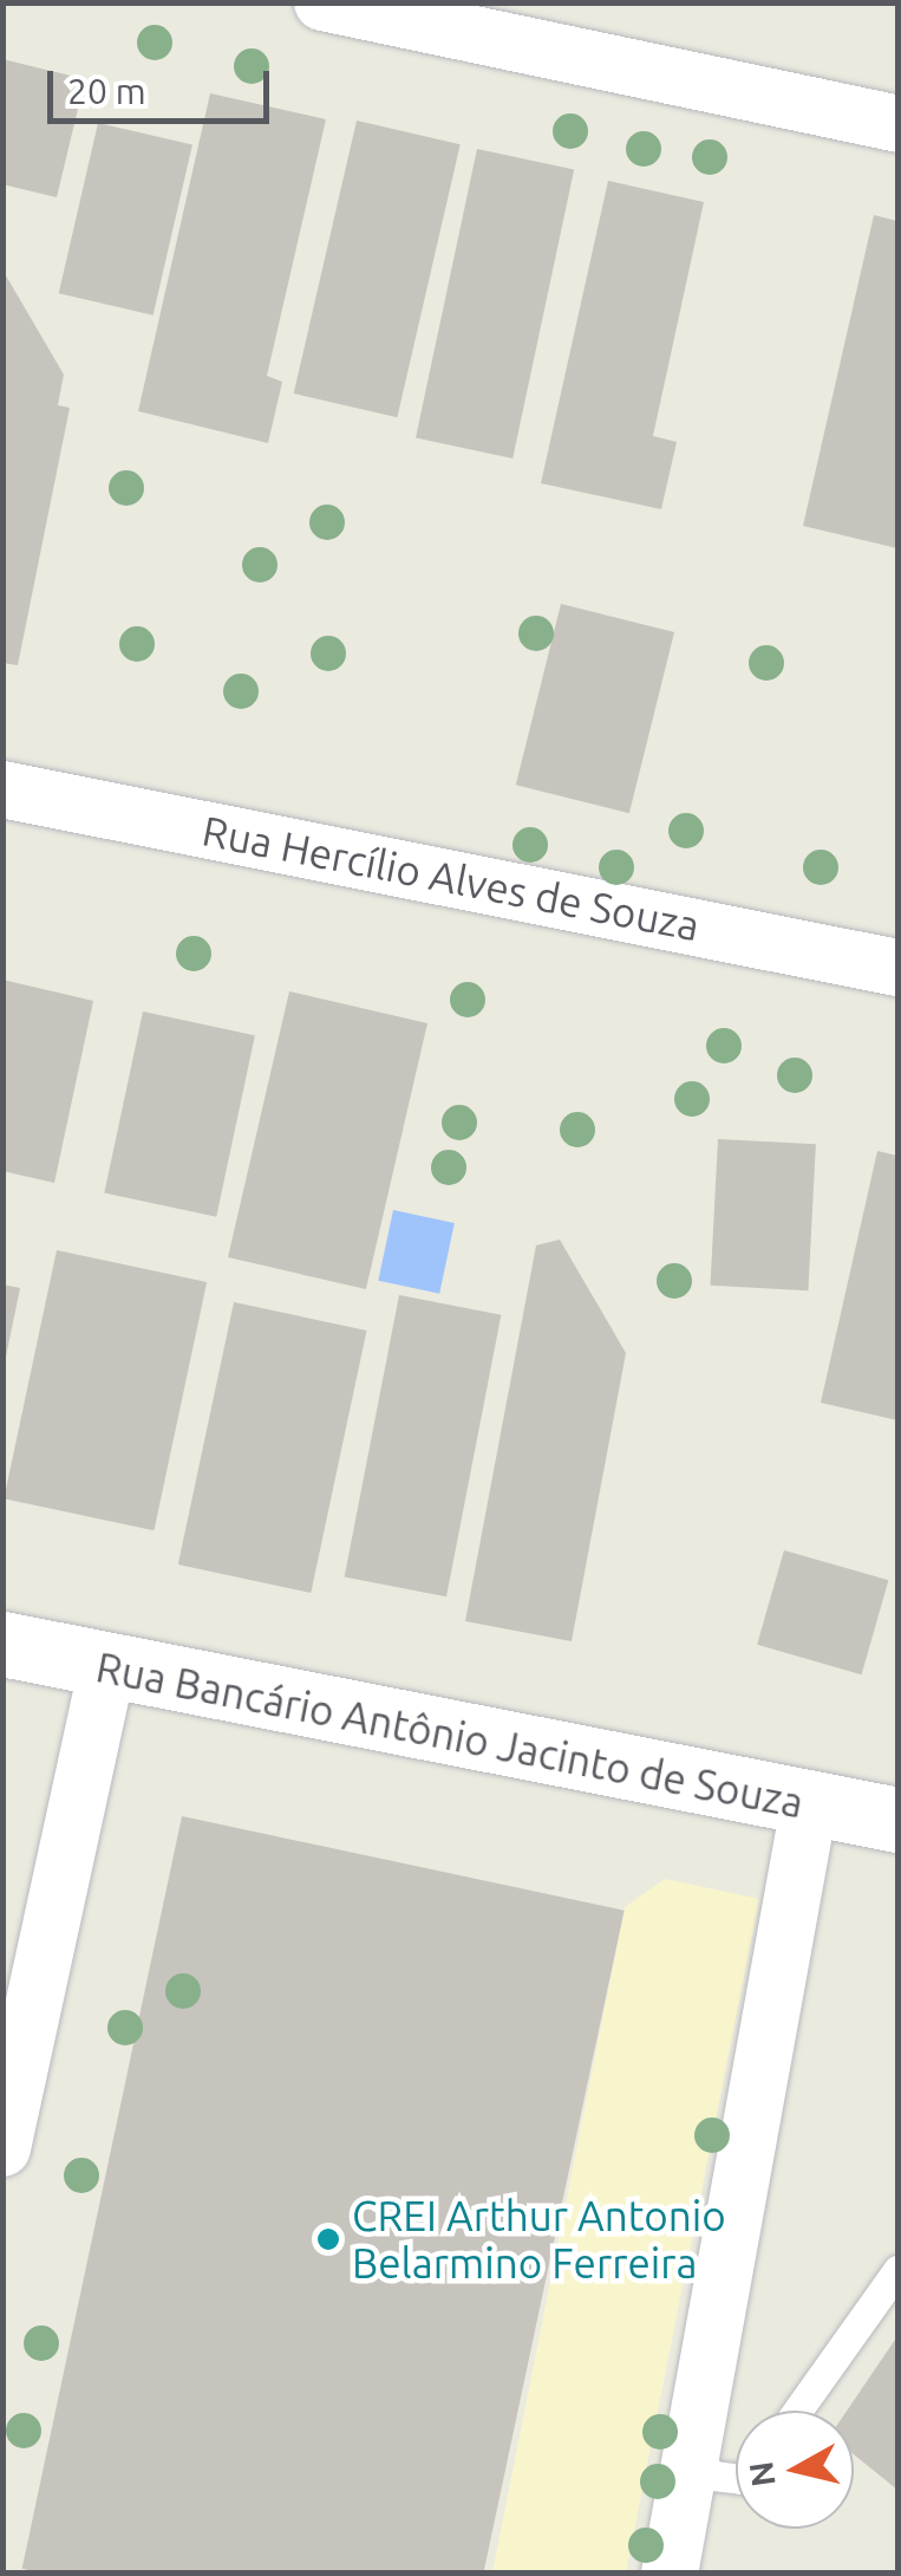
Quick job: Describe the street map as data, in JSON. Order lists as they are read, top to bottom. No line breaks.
{"streets":{"street":["Rua Hercílio Alves de Souza","Rua Bancário Antônio Jacinto de Souza"]},"places":["CREI Arthur Antonio Belarmino Ferreira"],"scale_bar":"20 m","north":"left"}
